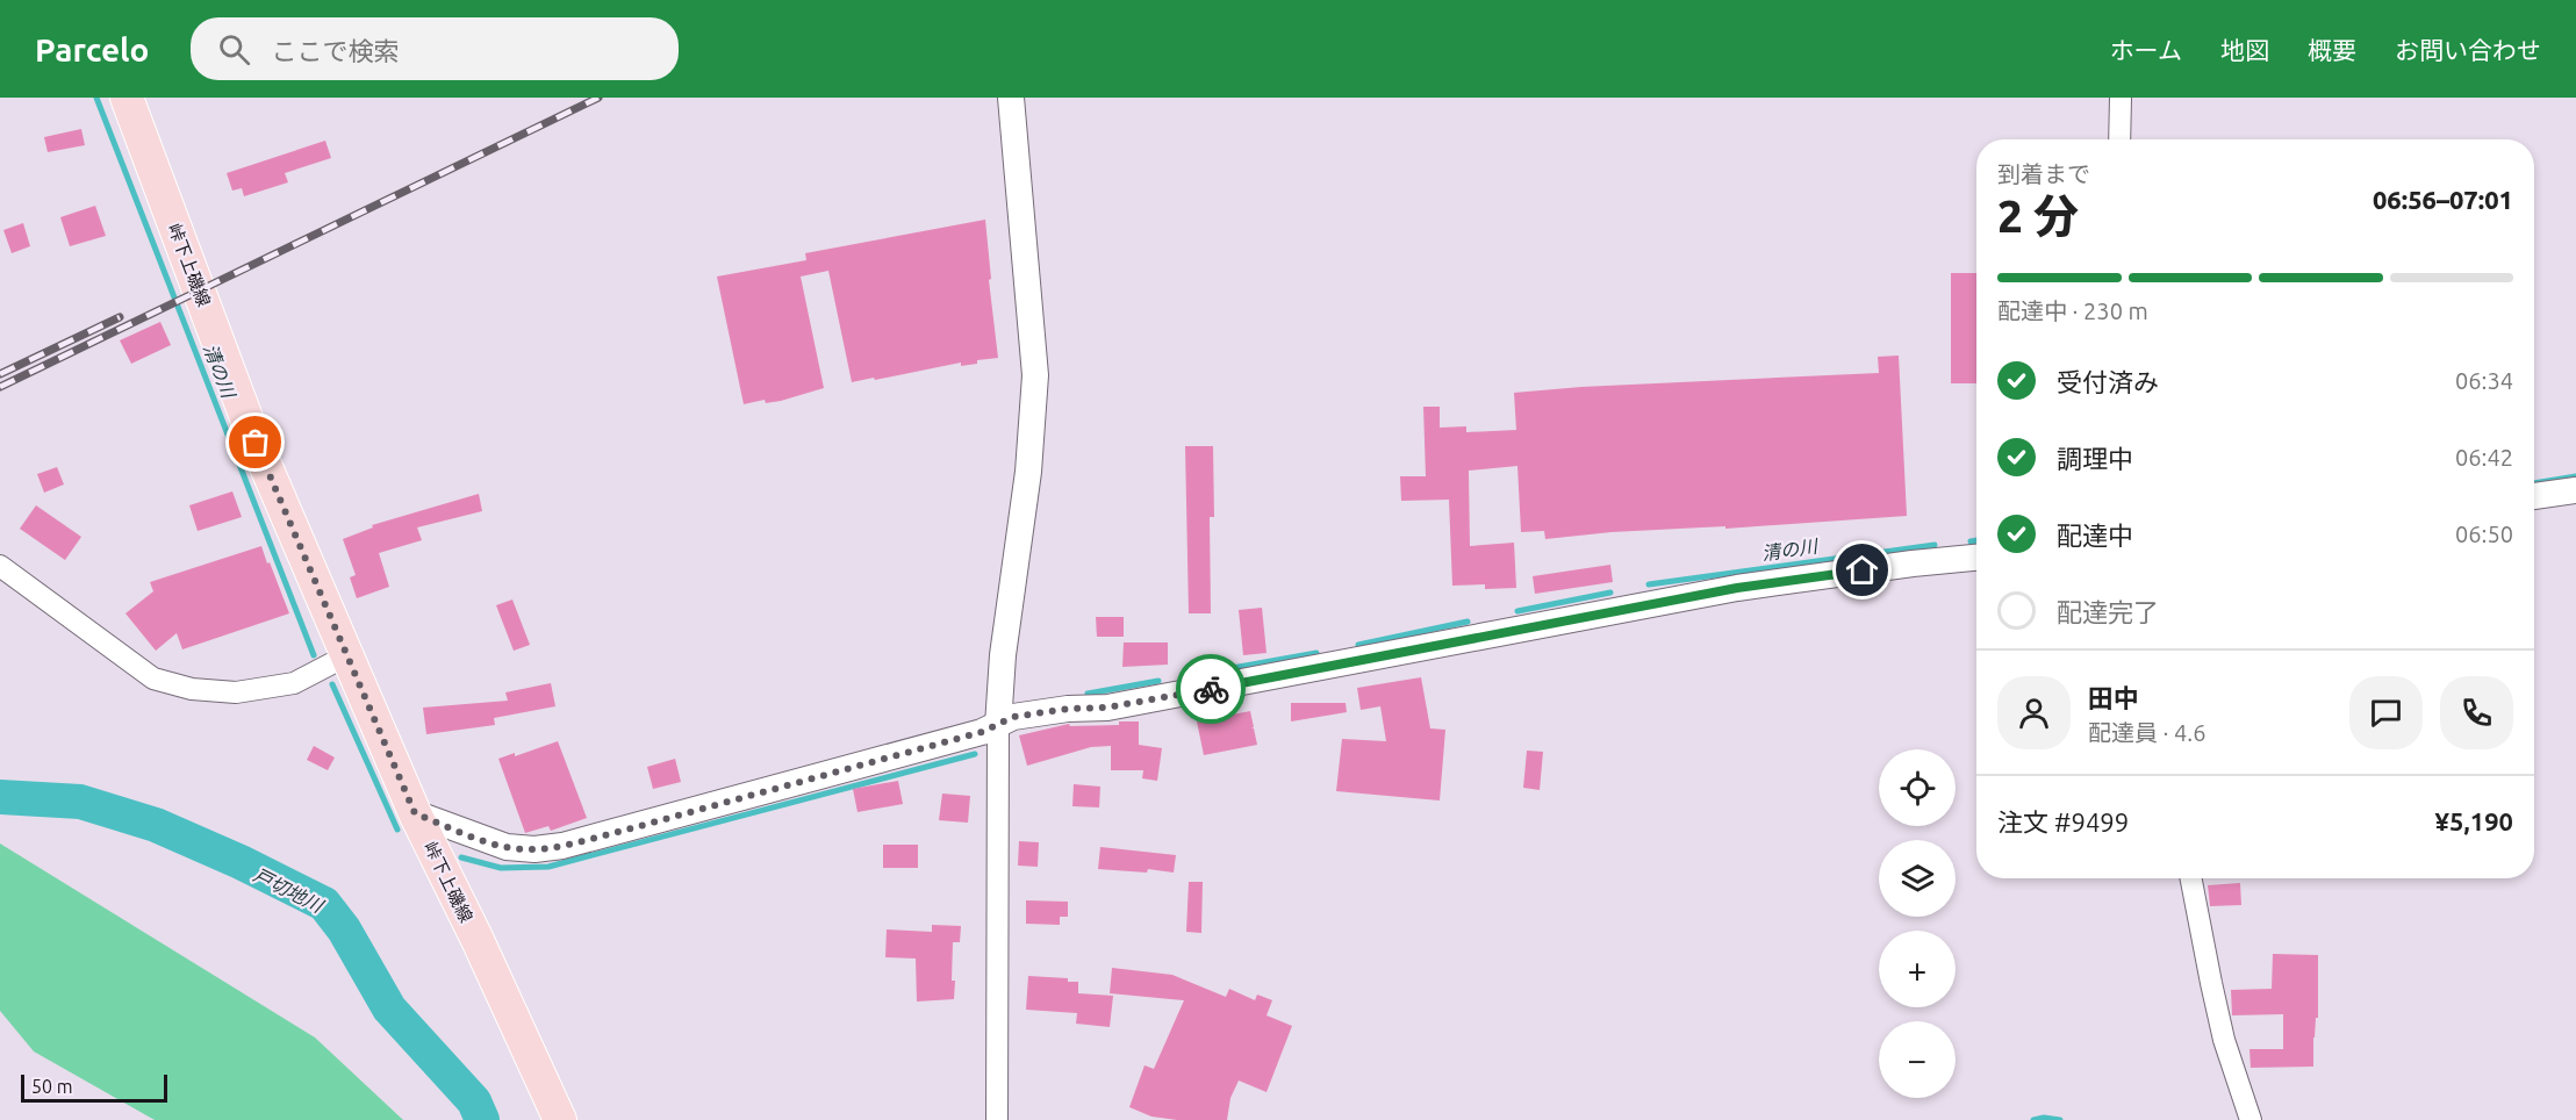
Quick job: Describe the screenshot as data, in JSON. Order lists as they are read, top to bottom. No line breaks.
{"streets":{"main road":["峠下上磯線"]},"water":["清の川","戸切地川"],"scale_bar":"50 m","page":{"header":"Parcelo","search":"ここで検索","nav":["ホーム","地図","概要","お問い合わせ"],"heading":["2 分","到着まで","06:56–07:01"],"panel":["田中","配達員 · 4.6","注文 #9499","¥5,190"],"bar":"配達中 · 230 m","list":[["受付済み","06:34"],["調理中","06:42"],["配達中","06:50"],"配達完了"],"map_buttons":["+","−"],"scale":"50 m"}}
